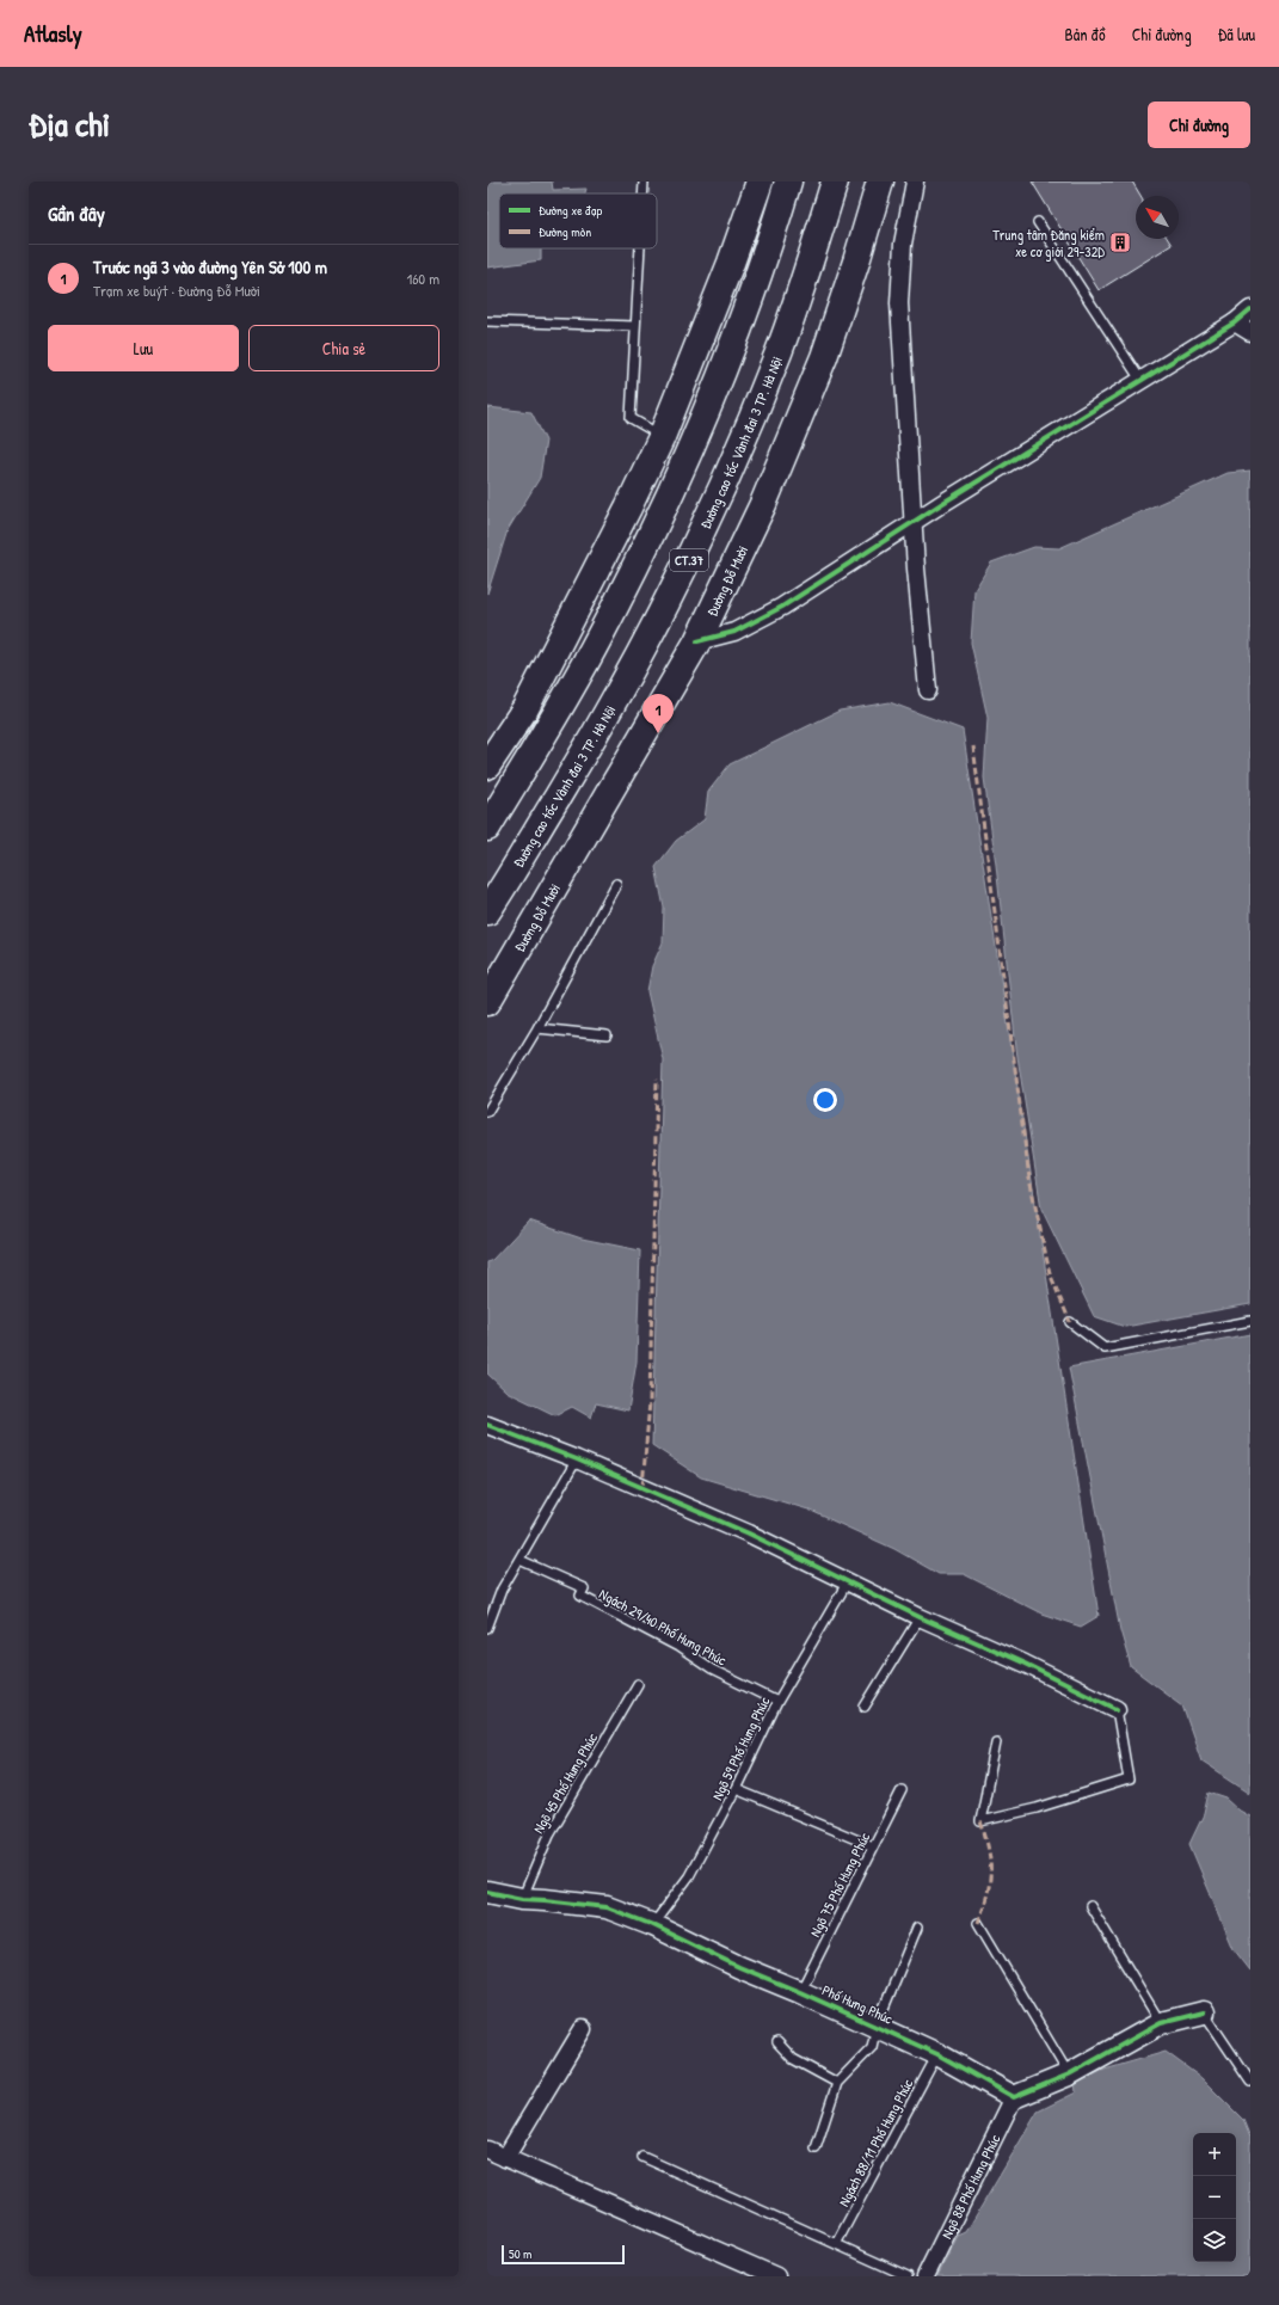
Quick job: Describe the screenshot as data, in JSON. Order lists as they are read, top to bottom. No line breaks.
{"streets":{"main road":["Đường cao tốc Vành đai 3 TP. Hà Nội","CT.37","Đường Đỗ Mười"],"street":["Phố Hưng Phúc","Ngõ 88 Phố Hưng Phúc"],"lane":["Ngách 29/40 Phố Hưng Phúc","Ngõ 59 Phố Hưng Phúc","Ngõ 45 Phố Hưng Phúc","Ngõ 75 Phố Hưng Phúc","Ngách 88/11 Phố Hưng Phúc"]},"crossings":[["Ngách 29/40 Phố Hưng Phúc","Ngõ 59 Phố Hưng Phúc"],["Ngõ 59 Phố Hưng Phúc","Phố Hưng Phúc"],["Ngõ 45 Phố Hưng Phúc","Phố Hưng Phúc"],["Ngõ 75 Phố Hưng Phúc","Phố Hưng Phúc"],["Phố Hưng Phúc","Ngách 88/11 Phố Hưng Phúc"],["Phố Hưng Phúc","Ngõ 88 Phố Hưng Phúc"]],"places":{"building":["Trung tâm Đăng kiểm xe cơ giới 29-32D"]},"legend":["Đường xe đạp","Đường mòn"],"scale_bar":"50 m","north":"top left","page":{"header":"Atlasly","nav":["Bản đồ","Chỉ đường","Đã lưu"],"title":"Địa chỉ","buttons":["Chỉ đường",["Lưu","Chia sẻ"]],"heading":"Gần đây","list":[{"mark":"1","name":"Trước ngã 3 vào đường Yên Sở 100 m","note":"Trạm xe buýt · Đường Đỗ Mười","value":"160 m"}],"pins":"1","map_buttons":["+","−"],"scale":"50 m"}}
